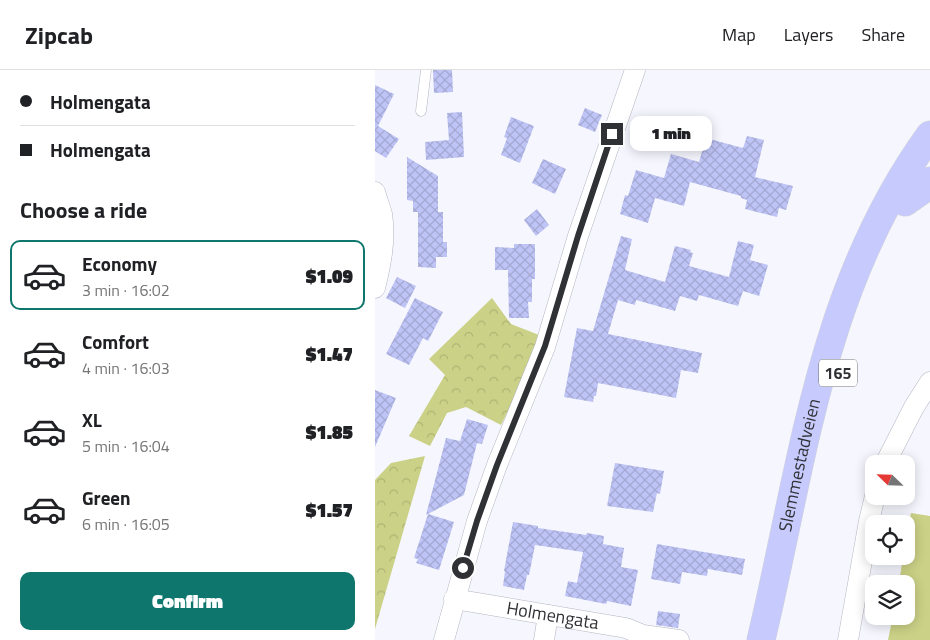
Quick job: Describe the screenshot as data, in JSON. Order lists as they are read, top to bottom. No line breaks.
{"streets":{"main road":["165","Slemmestadveien"],"street":["Holmengata"]},"crossings":[["165","Slemmestadveien"]],"north":"top left","page":{"header":"Zipcab","nav":["Map","Layers","Share"],"banner":["Holmengata","Holmengata"],"bubble":"1 min","heading":"Choose a ride","list":[{"name":"Economy","note":"3 min · 16:02","value":"$1.09"},{"name":"Comfort","note":"4 min · 16:03","value":"$1.47"},{"name":"XL","note":"5 min · 16:04","value":"$1.85"},{"name":"Green","note":"6 min · 16:05","value":"$1.57"}],"buttons":"Confirm"}}
